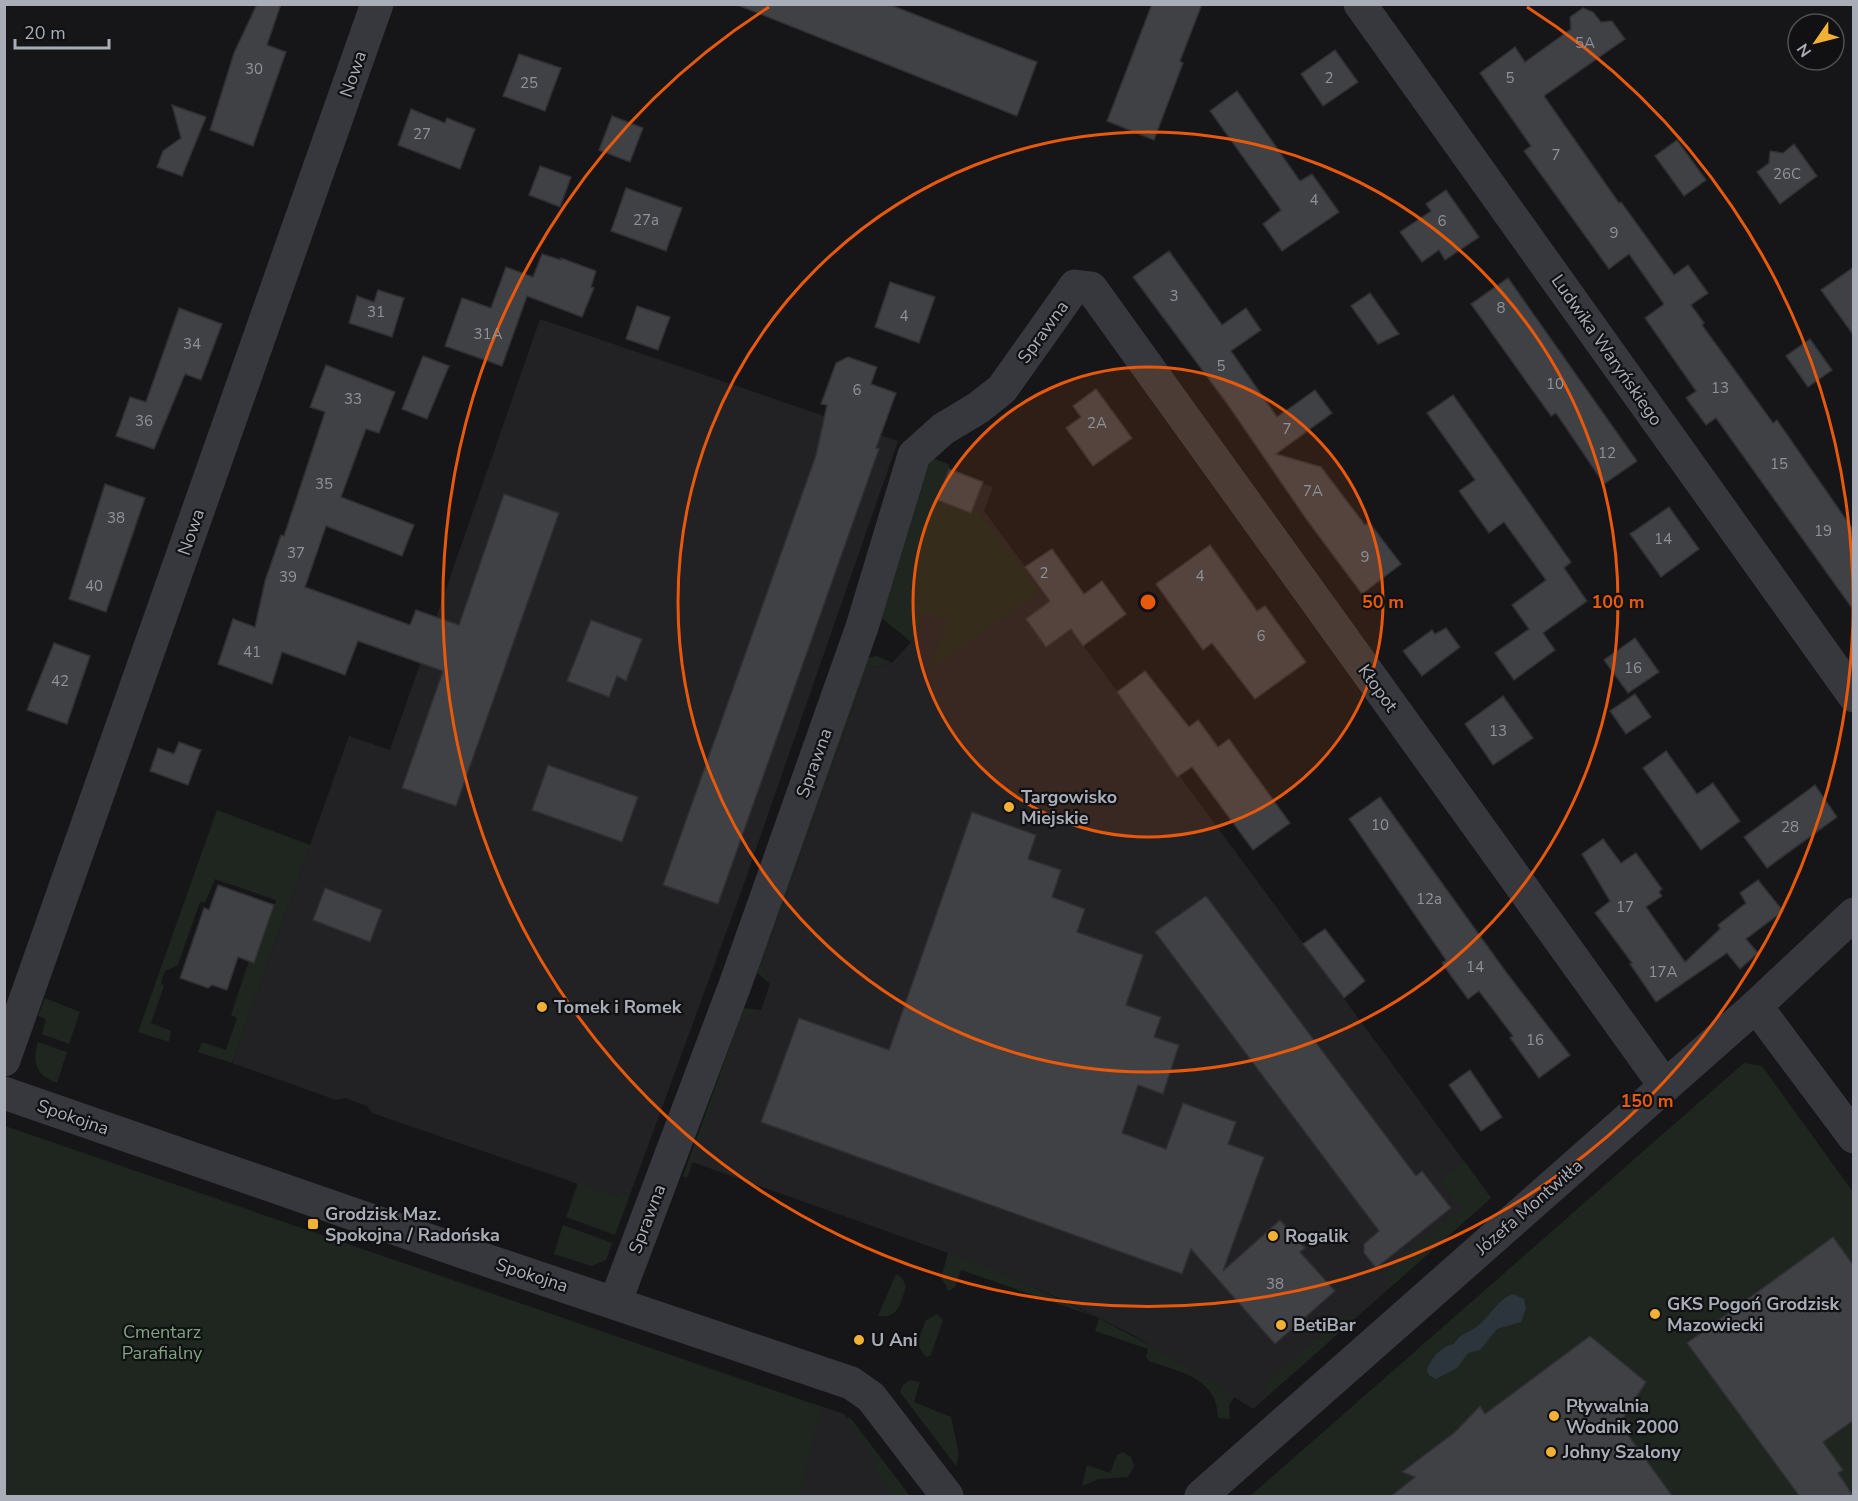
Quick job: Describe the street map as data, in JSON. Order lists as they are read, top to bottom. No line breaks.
{"streets":{"street":["Nowa","Sprawna","Ludwika Waryńskiego","Kłopot","Spokojna","Józefa Montwiłła"]},"crossings":[["Sprawna","Kłopot"],["Sprawna","Spokojna"],["Kłopot","Józefa Montwiłła"]],"parks":["Cmentarz Parafialny"],"places":{"other":["Targowisko Miejskie","Tomek i Romek","Rogalik","GKS Pogoń Grodzisk Mazowiecki","BetiBar","U Ani","Pływalnia Wodnik 2000","Johny Szalony"],"transit":["Grodzisk Maz. Spokojna / Radońska"]},"house_numbers":["5A","30","2","5","25","27","7","26C","4","27a","6","9","3","8","31","4","31A","34","5","10","13","6","33","36","2A","7","12","15","35","7A","38","19","14","37","9","2","4","39","40","6","41","16","42","13","10","28","12a","17","14","17A","16","38"],"scale_bar":"20 m","north":"bottom left","rings":["50 m","100 m","150 m"]}
